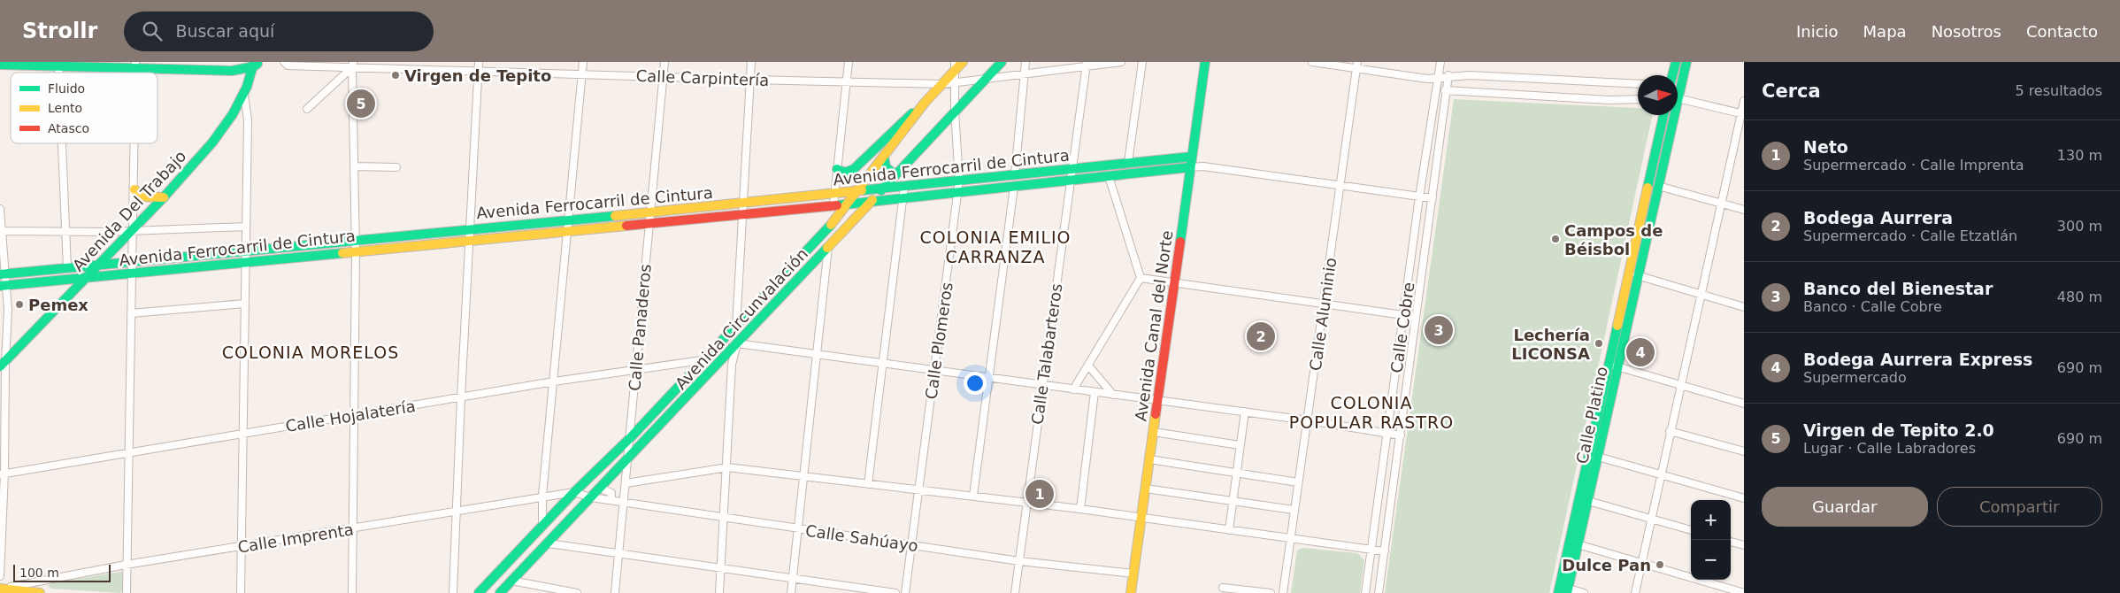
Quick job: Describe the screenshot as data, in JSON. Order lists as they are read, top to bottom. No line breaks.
{"streets":{"street":["Calle Carpintería","Avenida Ferrocarril de Cintura","Avenida Del Trabajo","Calle Aluminio","Avenida Circunvalación","Avenida Canal del Norte","Calle Panaderos","Calle Cobre","Calle Plomeros","Calle Talabarteros","Calle Platino","Calle Hojalatería","Calle Imprenta","Calle Sahúayo"]},"crossings":[["Calle Carpintería","Avenida Circunvalación"],["Calle Carpintería","Calle Panaderos"],["Calle Carpintería","Calle Plomeros"],["Calle Carpintería","Calle Talabarteros"],["Avenida Ferrocarril de Cintura","Avenida Del Trabajo"],["Avenida Ferrocarril de Cintura","Avenida Circunvalación"],["Avenida Ferrocarril de Cintura","Avenida Canal del Norte"],["Avenida Ferrocarril de Cintura","Calle Panaderos"],["Avenida Ferrocarril de Cintura","Calle Plomeros"],["Avenida Ferrocarril de Cintura","Calle Talabarteros"],["Avenida Circunvalación","Calle Panaderos"],["Avenida Circunvalación","Calle Plomeros"],["Avenida Circunvalación","Calle Hojalatería"],["Avenida Circunvalación","Calle Imprenta"],["Avenida Circunvalación","Calle Sahúayo"],["Avenida Canal del Norte","Calle Sahúayo"],["Calle Panaderos","Calle Hojalatería"],["Calle Panaderos","Calle Sahúayo"],["Calle Plomeros","Calle Sahúayo"],["Calle Talabarteros","Calle Sahúayo"],["Calle Imprenta","Calle Sahúayo"]],"districts":["COLONIA EMILIO CARRANZA","COLONIA MORELOS","COLONIA POPULAR RASTRO"],"places":["Virgen de Tepito","Campos de Béisbol","Pemex","Lechería LICONSA","Dulce Pan"],"legend":["Fluido","Lento","Atasco"],"scale_bar":"100 m","north":"right","page":{"header":"Strollr","search":"Buscar aquí","nav":["Inicio","Mapa","Nosotros","Contacto"],"heading":["Cerca","5 resultados"],"pins":["5","3","2","4","1"],"list":[{"mark":"1","name":"Neto","note":"Supermercado · Calle Imprenta","value":"130 m"},{"mark":"2","name":"Bodega Aurrera","note":"Supermercado · Calle Etzatlán","value":"300 m"},{"mark":"3","name":"Banco del Bienestar","note":"Banco · Calle Cobre","value":"480 m"},{"mark":"4","name":"Bodega Aurrera Express","note":"Supermercado","value":"690 m"},{"mark":"5","name":"Virgen de Tepito 2.0","note":"Lugar · Calle Labradores","value":"690 m"}],"buttons":["Guardar","Compartir"],"map_buttons":["+","−"],"scale":"100 m"}}
